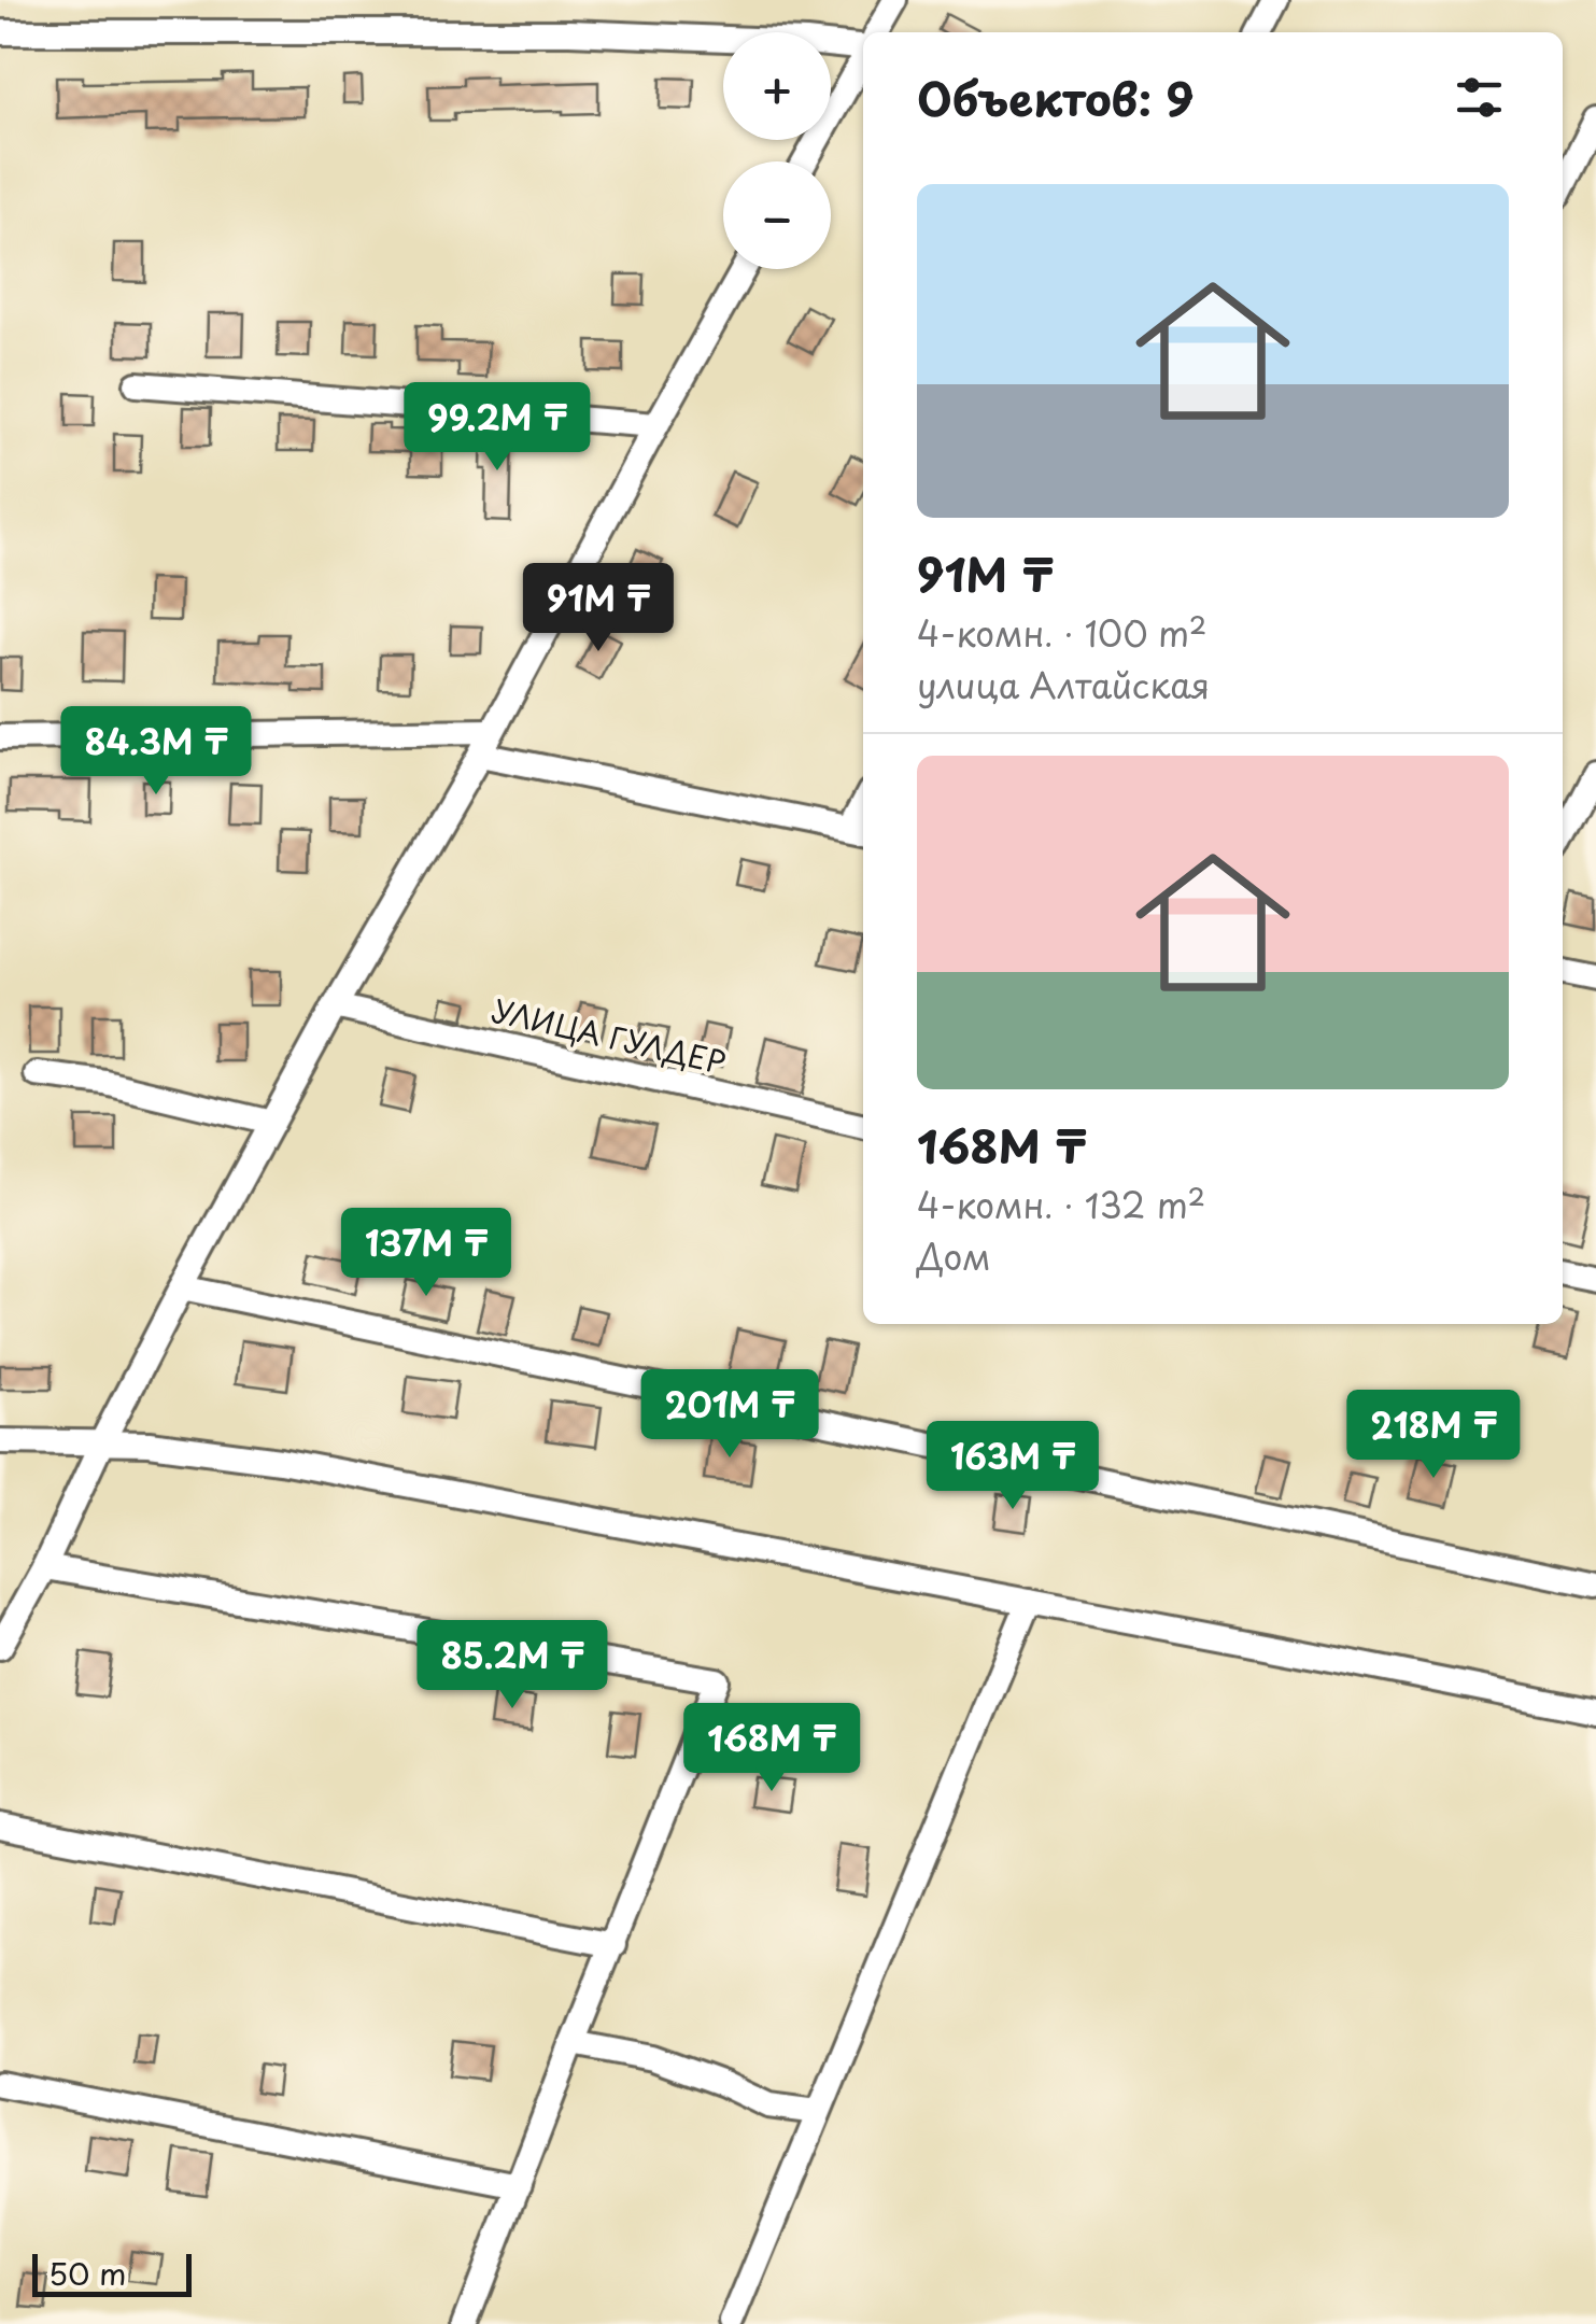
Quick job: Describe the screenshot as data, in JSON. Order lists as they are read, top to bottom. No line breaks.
{"streets":{"street":["УЛИЦА ГУЛДЕР"]},"scale_bar":"50 m","page":{"map_buttons":["+","−"],"heading":"Объектов: 9","list":[{"name":"91M ₸","note":"4-комн. · 100 m² · улица Алтайская"},{"name":"168M ₸","note":"4-комн. · 132 m² · Дом"}],"price":["99.2M ₸","91M ₸","84.3M ₸","137M ₸","201M ₸","218M ₸","163M ₸","85.2M ₸","168M ₸"],"scale":"50 m"}}
